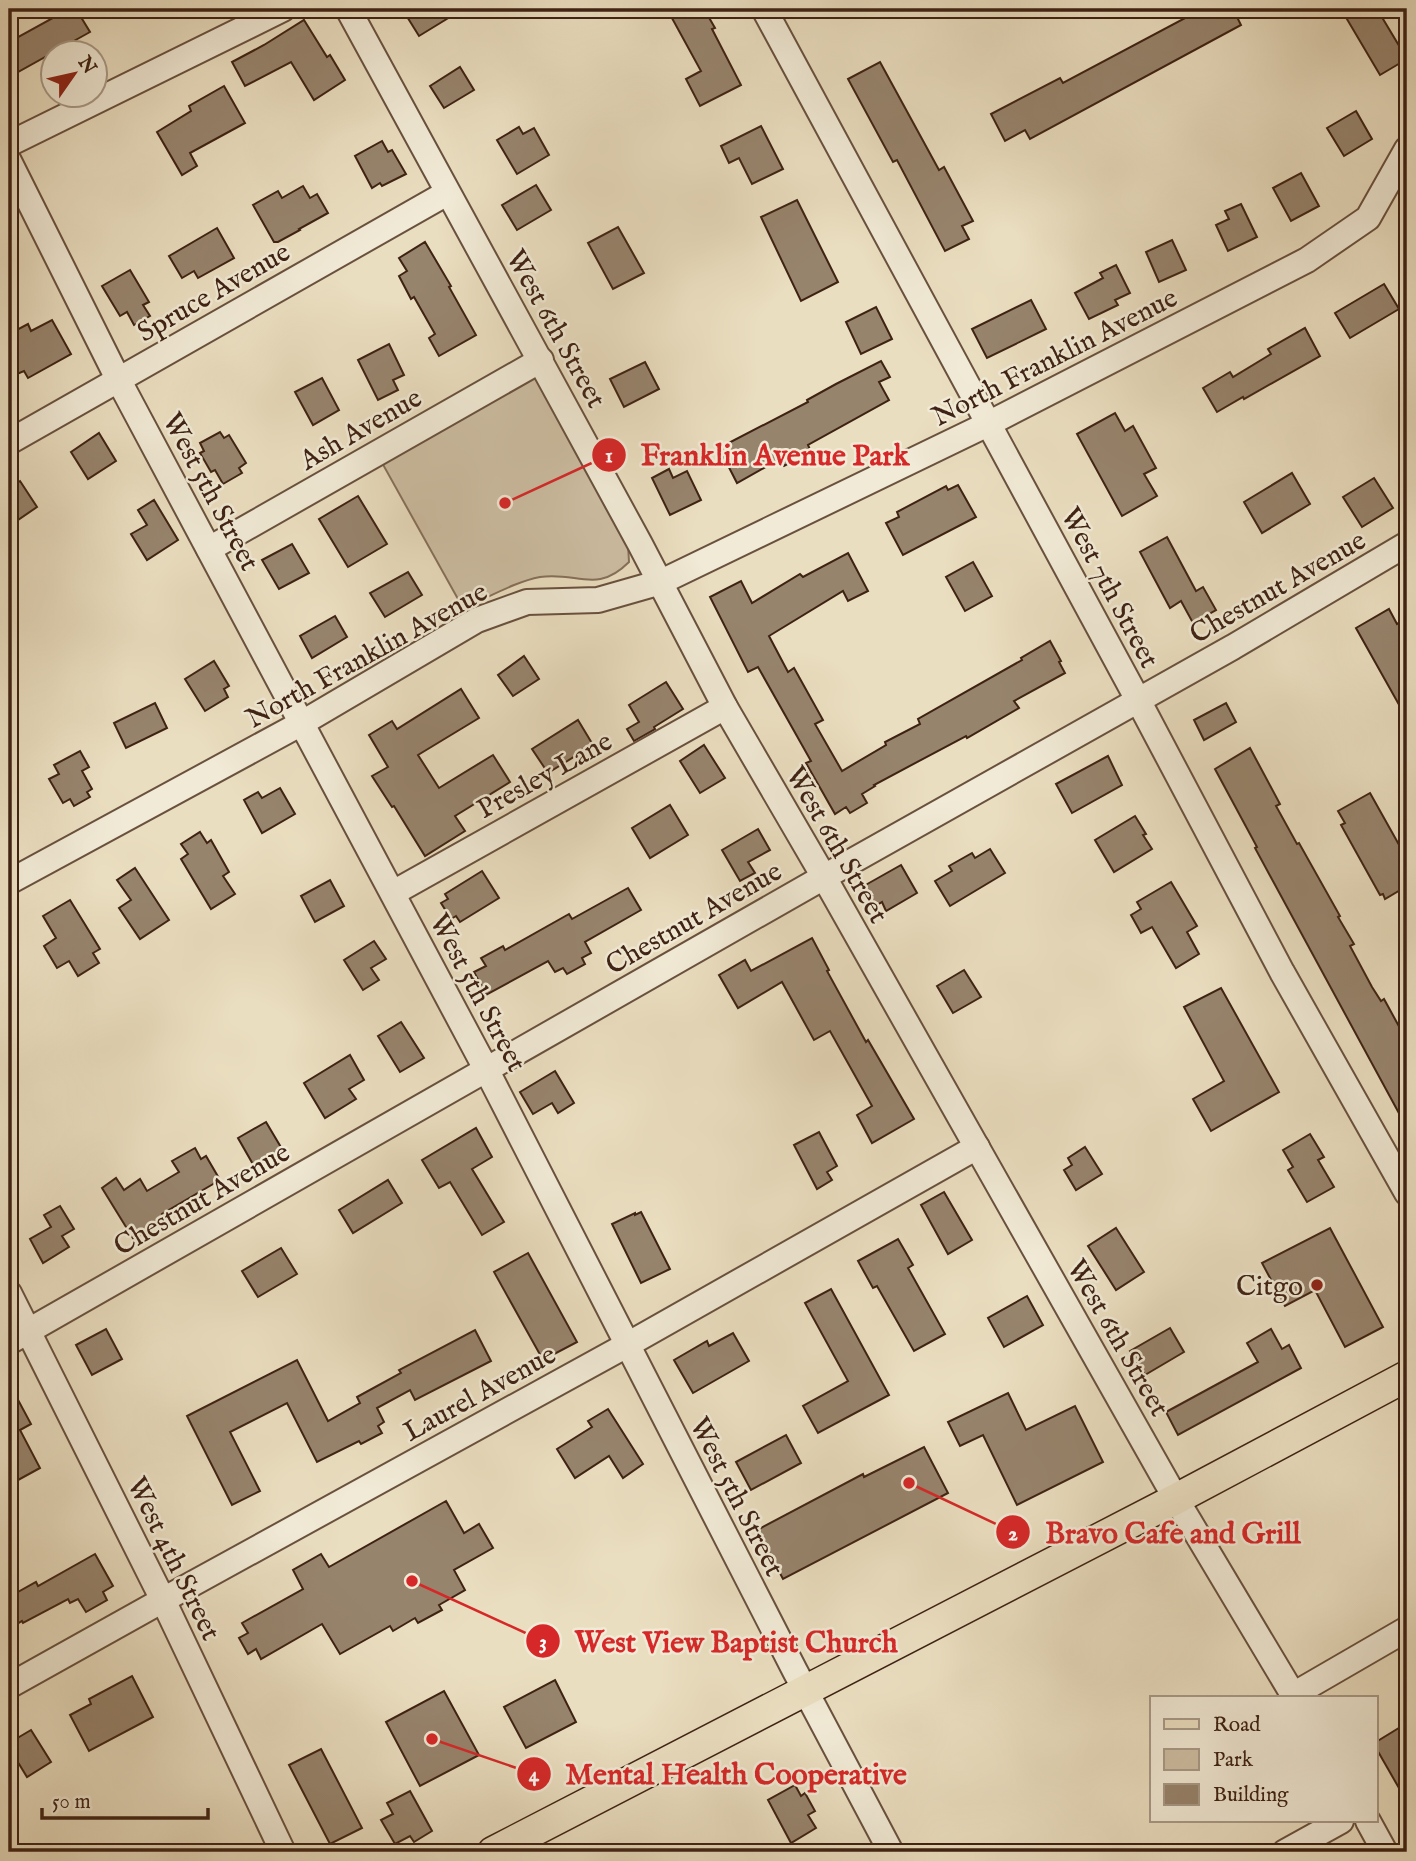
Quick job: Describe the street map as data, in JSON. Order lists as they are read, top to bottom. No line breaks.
{"streets":{"street":["Spruce Avenue","West 6th Street","North Franklin Avenue","Ash Avenue","West 5th Street","Chestnut Avenue","West 7th Street","Presley Lane","Laurel Avenue","West 4th Street"]},"crossings":[["Spruce Avenue","West 6th Street"],["Spruce Avenue","West 5th Street"],["West 6th Street","North Franklin Avenue"],["West 6th Street","Ash Avenue"],["West 6th Street","Chestnut Avenue"],["West 6th Street","Presley Lane"],["West 6th Street","Laurel Avenue"],["North Franklin Avenue","West 5th Street"],["North Franklin Avenue","West 7th Street"],["Ash Avenue","West 5th Street"],["West 5th Street","Chestnut Avenue"],["West 5th Street","Presley Lane"],["West 5th Street","Laurel Avenue"],["Chestnut Avenue","West 7th Street"],["Chestnut Avenue","West 4th Street"],["Laurel Avenue","West 4th Street"]],"places":["Franklin Avenue Park","Citgo","Bravo Cafe and Grill","West View Baptist Church","Mental Health Cooperative"],"legend":["Road","Park","Building"],"scale_bar":"50 m","north":"top right"}
